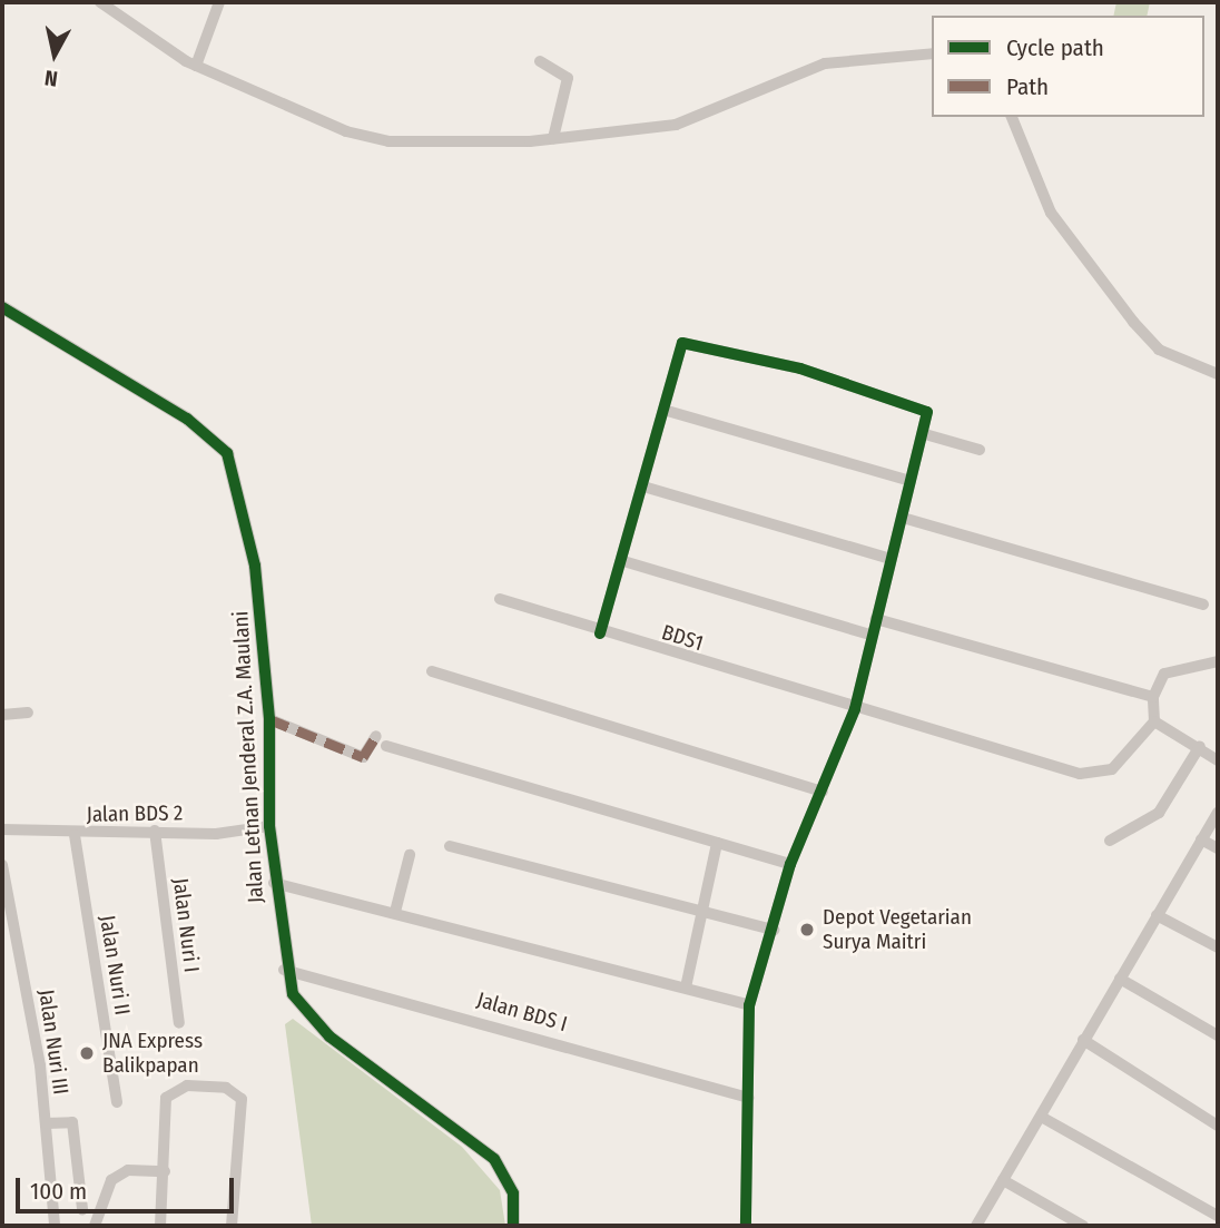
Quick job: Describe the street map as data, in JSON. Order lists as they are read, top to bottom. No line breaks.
{"streets":{"street":["BDS1","Jalan Letnan Jenderal Z.A. Maulani","Jalan BDS 2","Jalan Nuri I","Jalan Nuri II","Jalan BDS I","Jalan Nuri III"]},"crossings":[["Jalan Letnan Jenderal Z.A. Maulani","Jalan BDS 2"],["Jalan Letnan Jenderal Z.A. Maulani","Jalan BDS I"],["Jalan BDS 2","Jalan Nuri I"],["Jalan BDS 2","Jalan Nuri II"]],"places":["Depot Vegetarian Surya Maitri","JNA Express Balikpapan"],"legend":["Cycle path","Path"],"scale_bar":"100 m","north":"bottom"}
